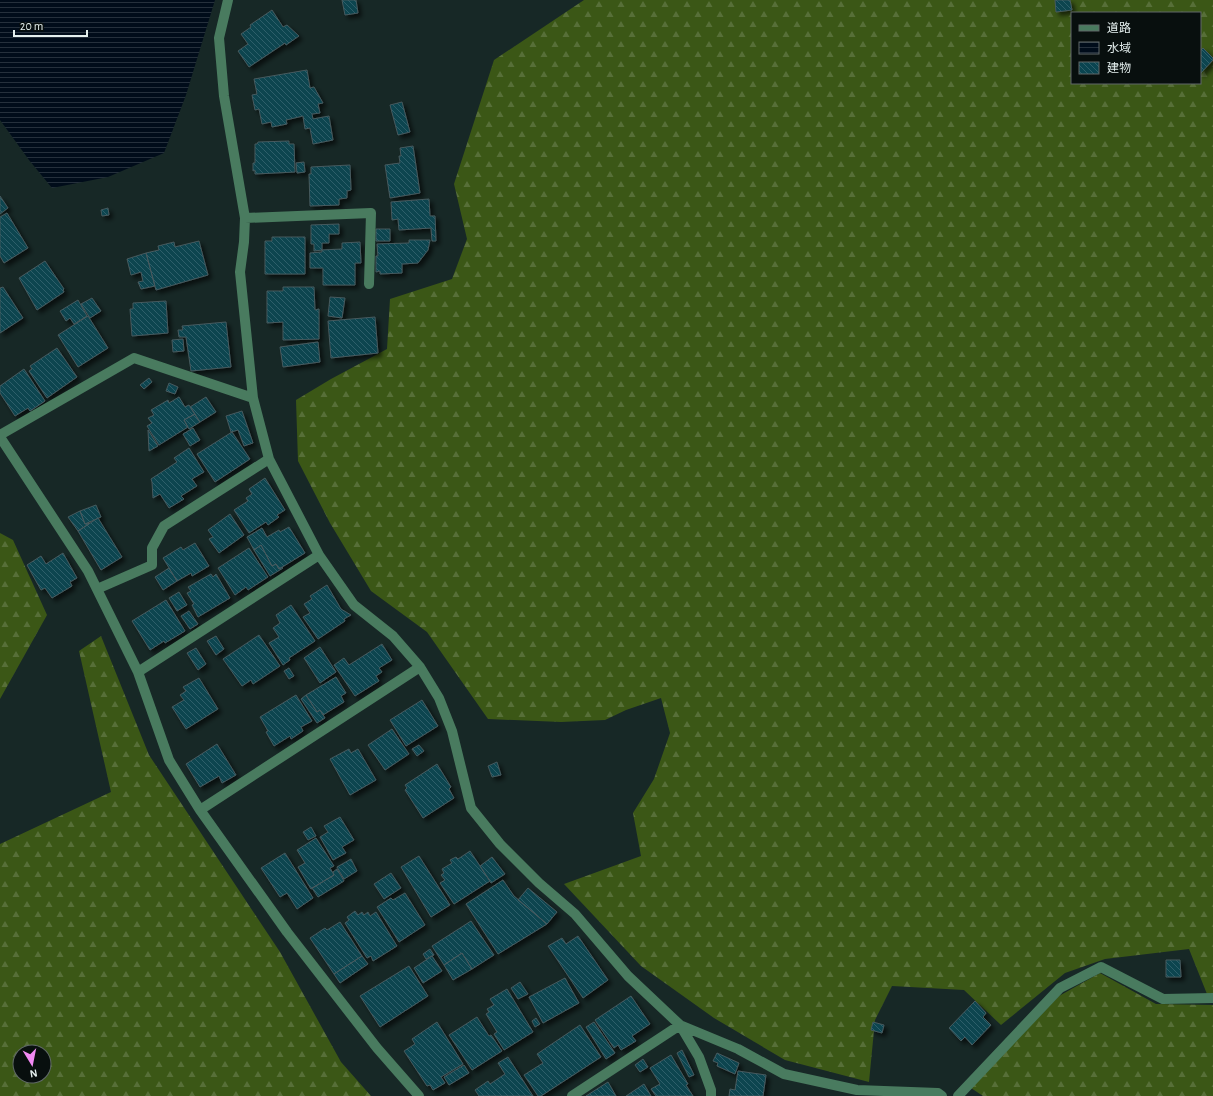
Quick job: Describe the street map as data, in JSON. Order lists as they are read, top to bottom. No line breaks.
{"legend":["道路","水域","建物"],"scale_bar":"20 m","north":"bottom"}
